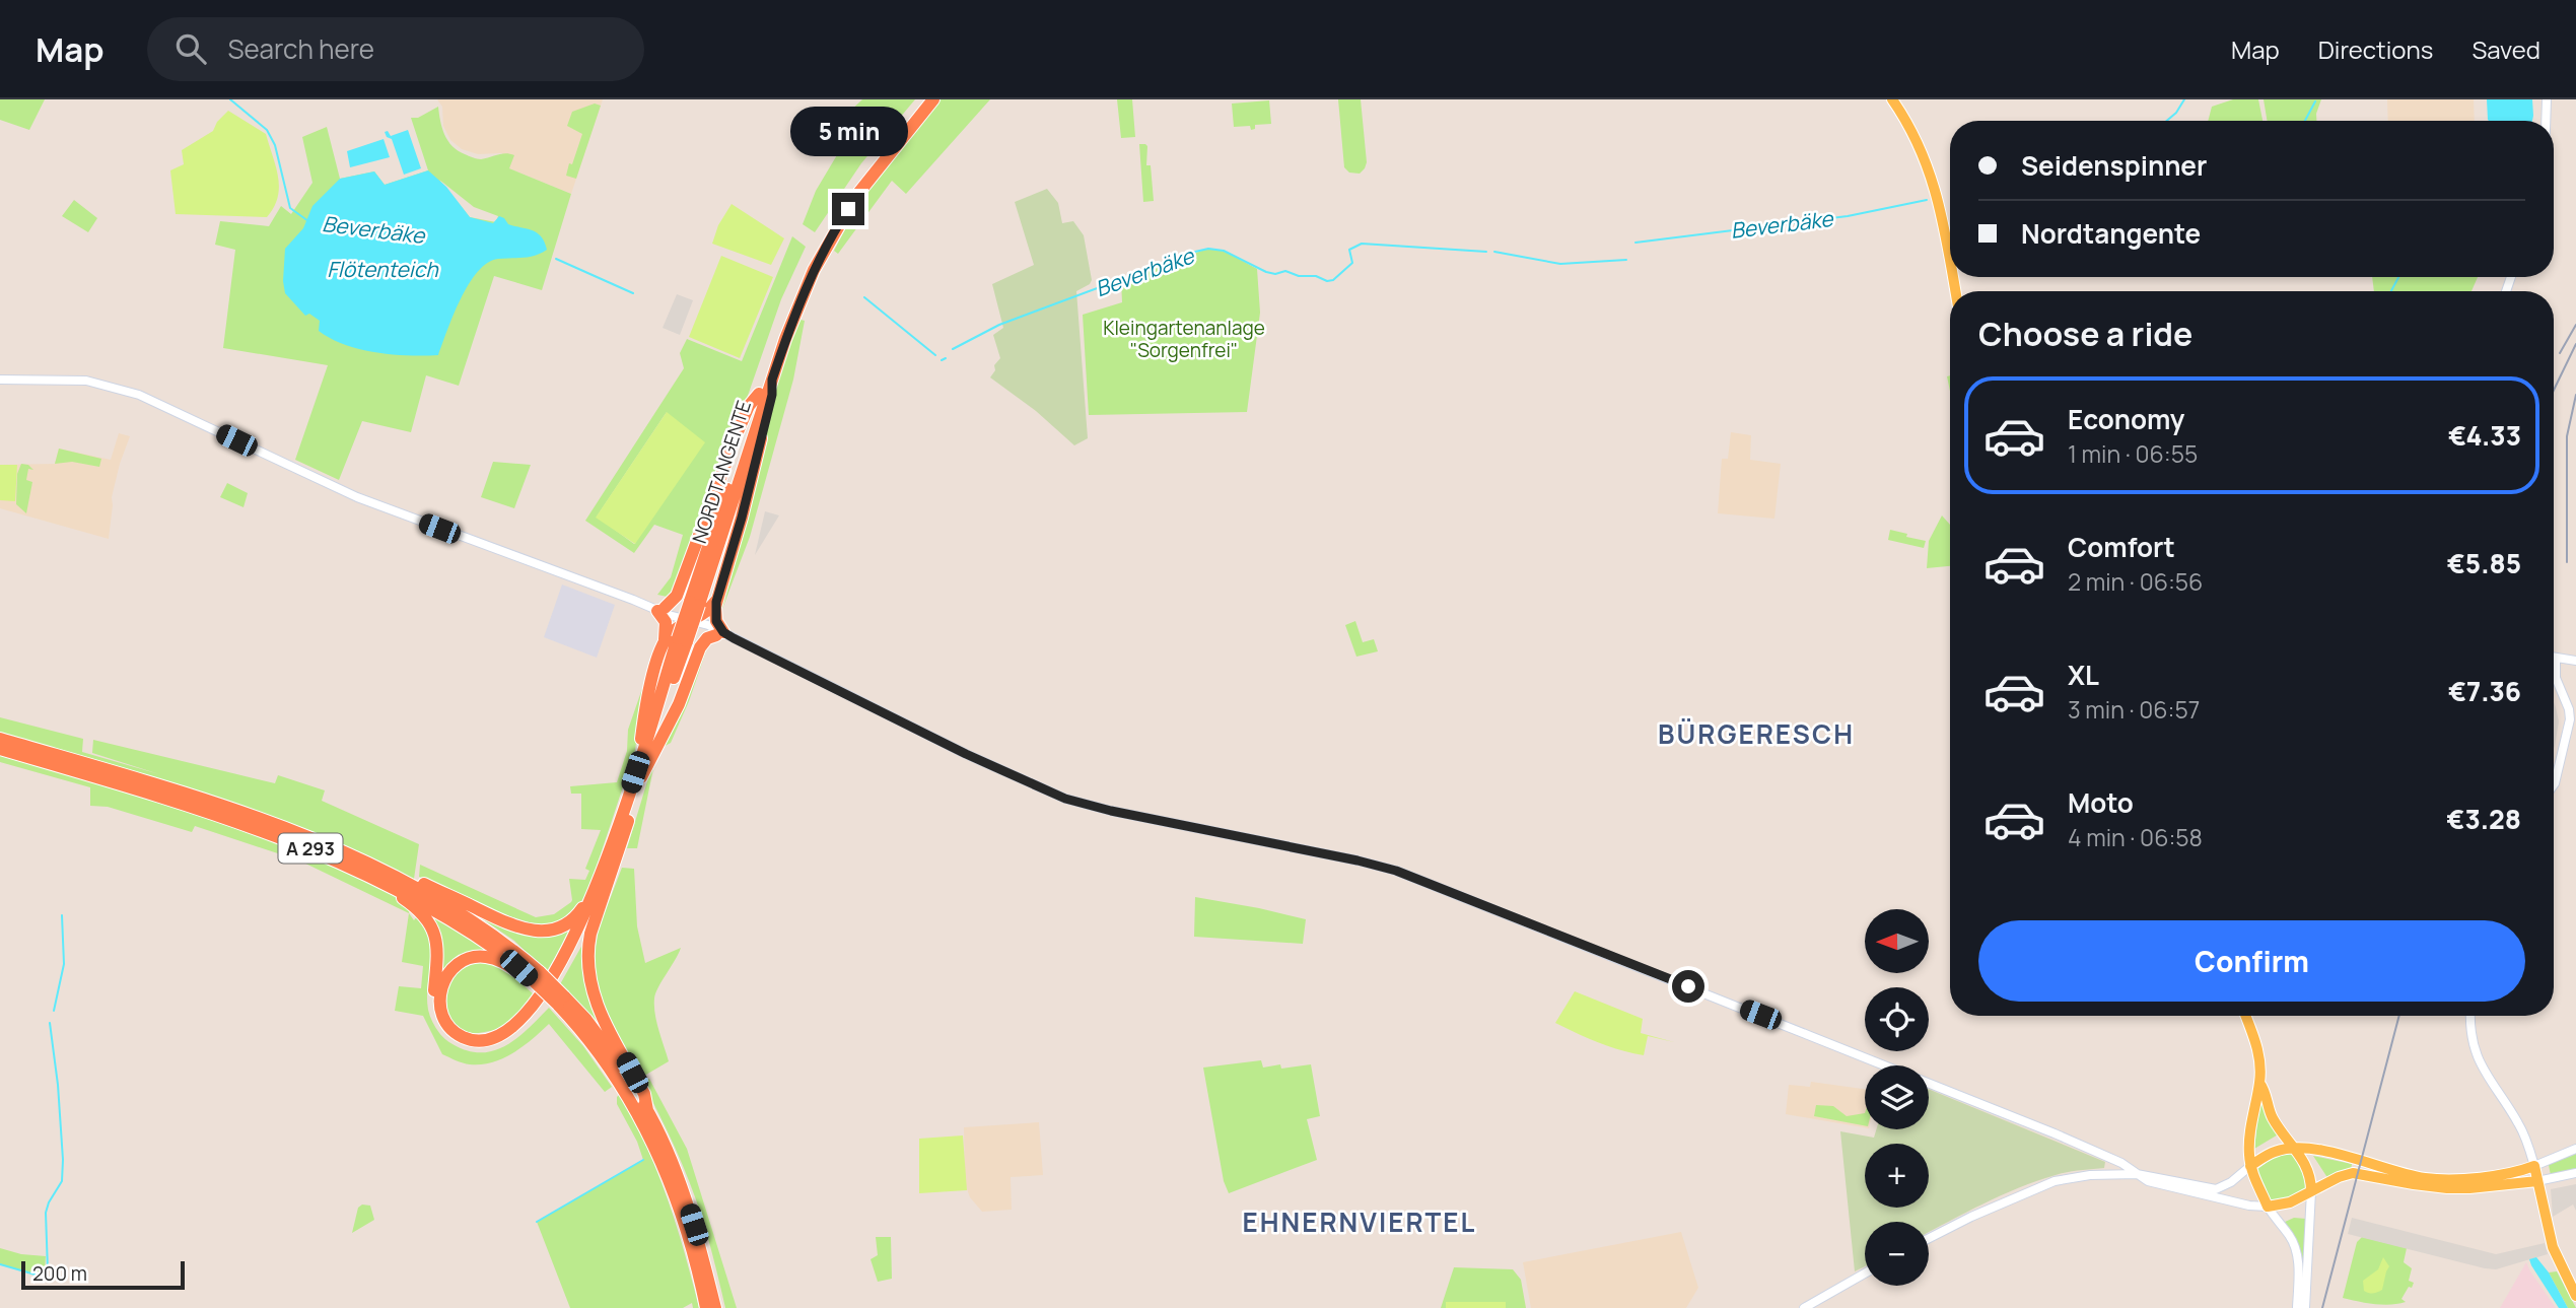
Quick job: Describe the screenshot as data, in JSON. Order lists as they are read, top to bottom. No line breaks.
{"streets":{"highway":["NORDTANGENTE","A 293"]},"districts":["BÜRGERESCH","EHNERNVIERTEL"],"water":["Beverbäke","Flötenteich"],"parks":["Kleingartenanlage \"Sorgenfrei\""],"scale_bar":"200 m","north":"left","page":{"header":"Map","search":"Search here","nav":["Map","Directions","Saved"],"bubble":"5 min","banner":["Seidenspinner","Nordtangente"],"heading":"Choose a ride","list":[{"name":"Economy","note":"1 min · 06:55","value":"€4.33"},{"name":"Comfort","note":"2 min · 06:56","value":"€5.85"},{"name":"XL","note":"3 min · 06:57","value":"€7.36"},{"name":"Moto","note":"4 min · 06:58","value":"€3.28"}],"buttons":"Confirm","map_buttons":["+","−"],"scale":"200 m"}}
